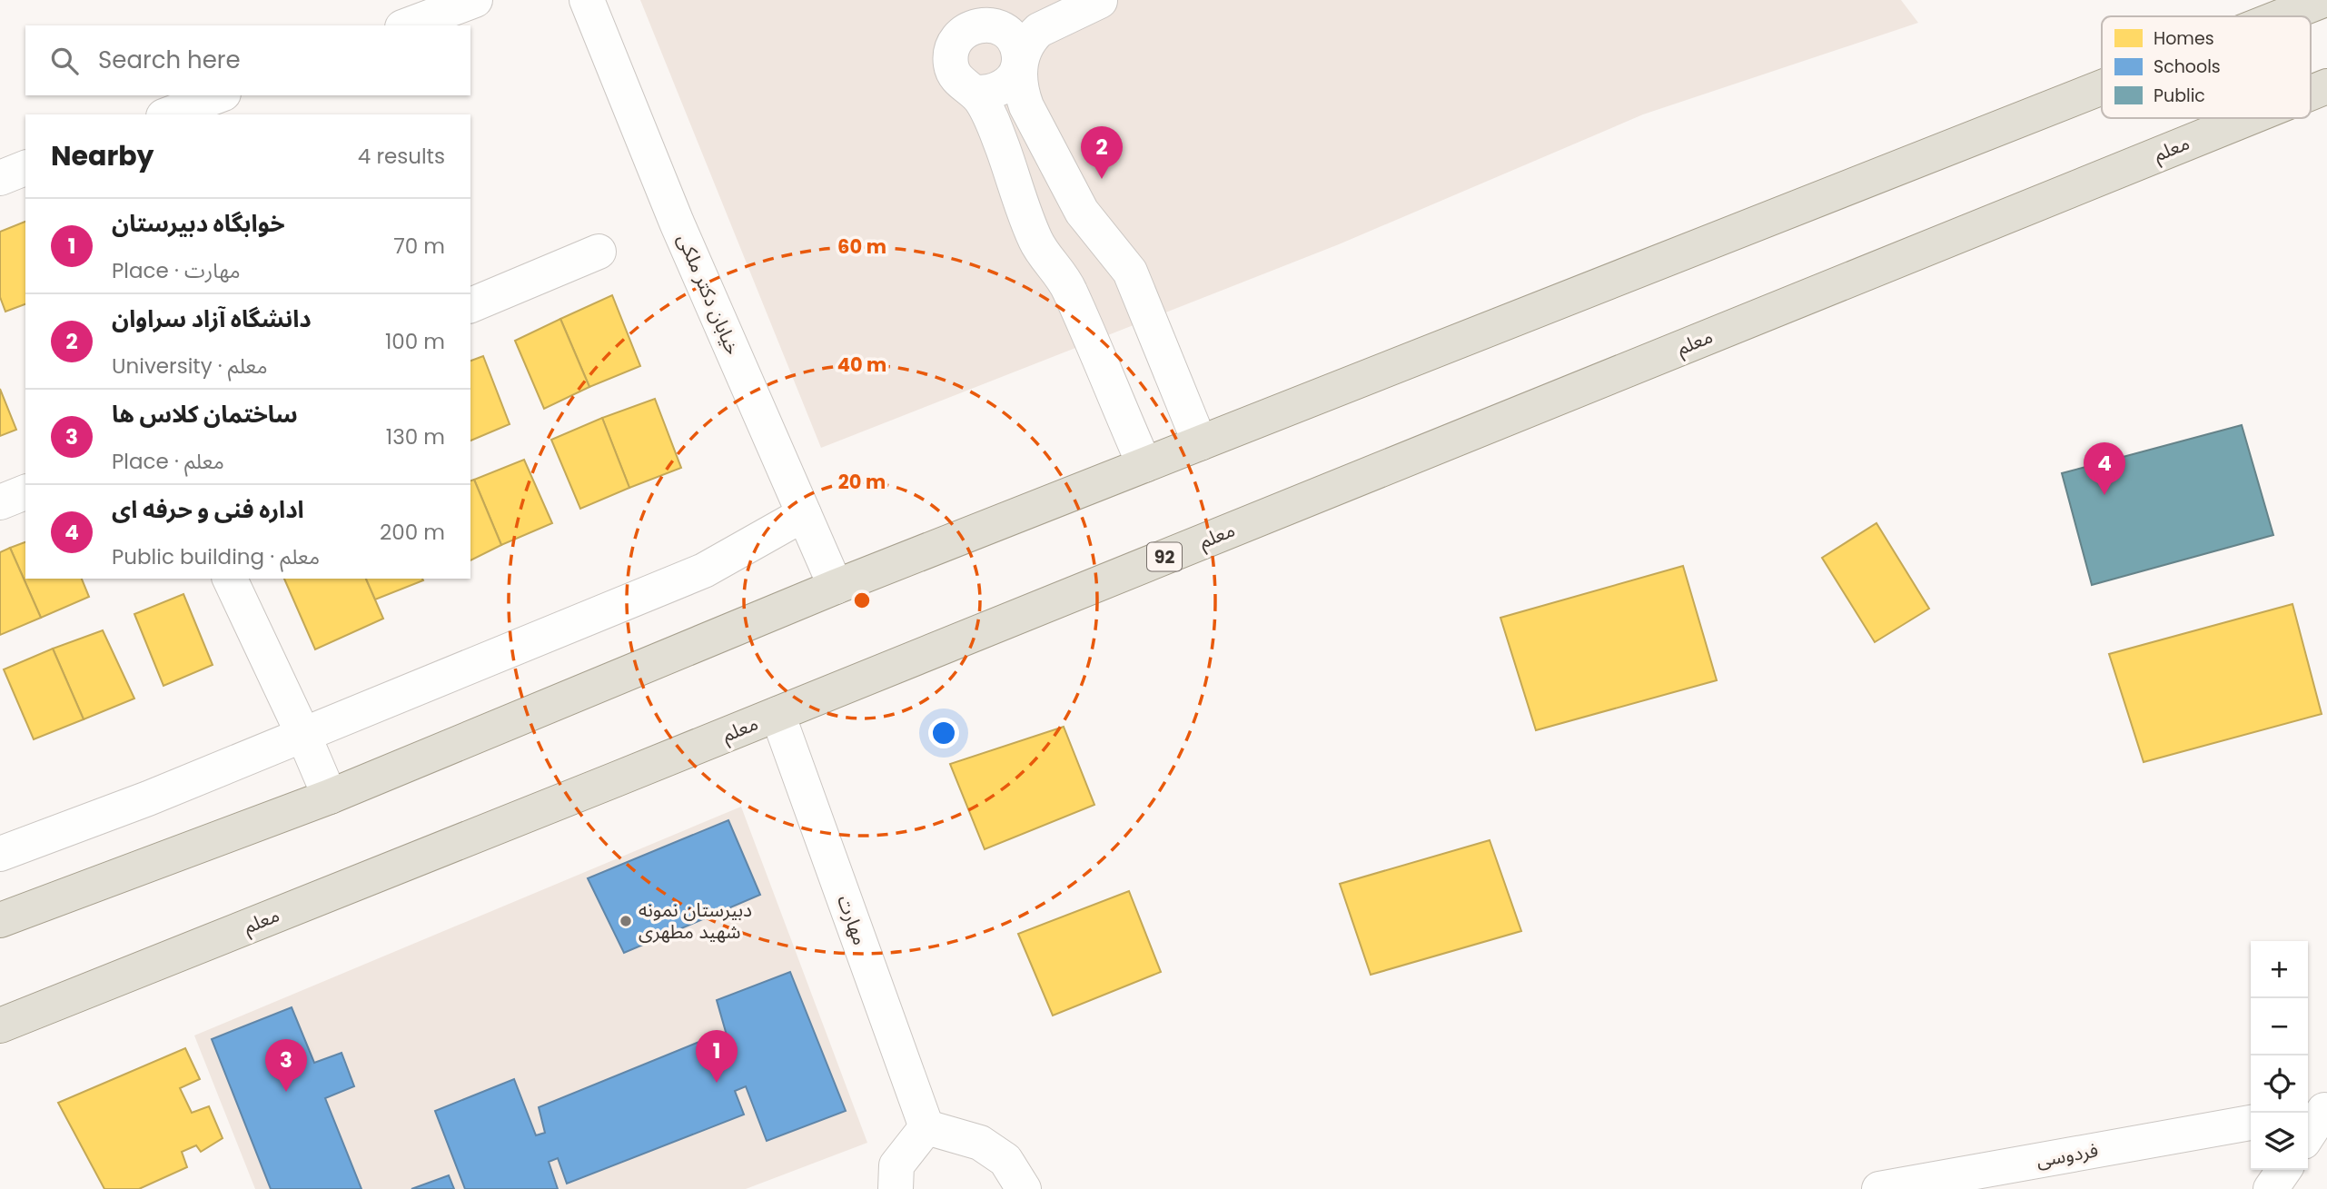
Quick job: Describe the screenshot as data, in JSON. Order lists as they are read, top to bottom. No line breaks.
{"streets":{"main road":["معلم","92"],"street":["خیابان دکتر ملکی","مهارت","فردوسی"]},"crossings":[["معلم","مهارت"]],"places":["دبیرستان نمونه شهید مطهری"],"legend":["Homes","Schools","Public"],"page":{"search":"Search here","heading":["Nearby","4 results"],"pins":["2","4","1","3"],"list":[{"mark":"1","name":"خوابگاه دبیرستان","note":"Place · مهارت","value":"70 m"},{"mark":"2","name":"دانشگاه آزاد سراوان","note":"University · معلم","value":"100 m"},{"mark":"3","name":"ساختمان کلاس ها","note":"Place · معلم","value":"130 m"},{"mark":"4","name":"اداره فنی و حرفه ای","note":"Public building · معلم","value":"200 m"}],"map_buttons":["+","−"]},"rings":["60 m","40 m","20 m"]}
